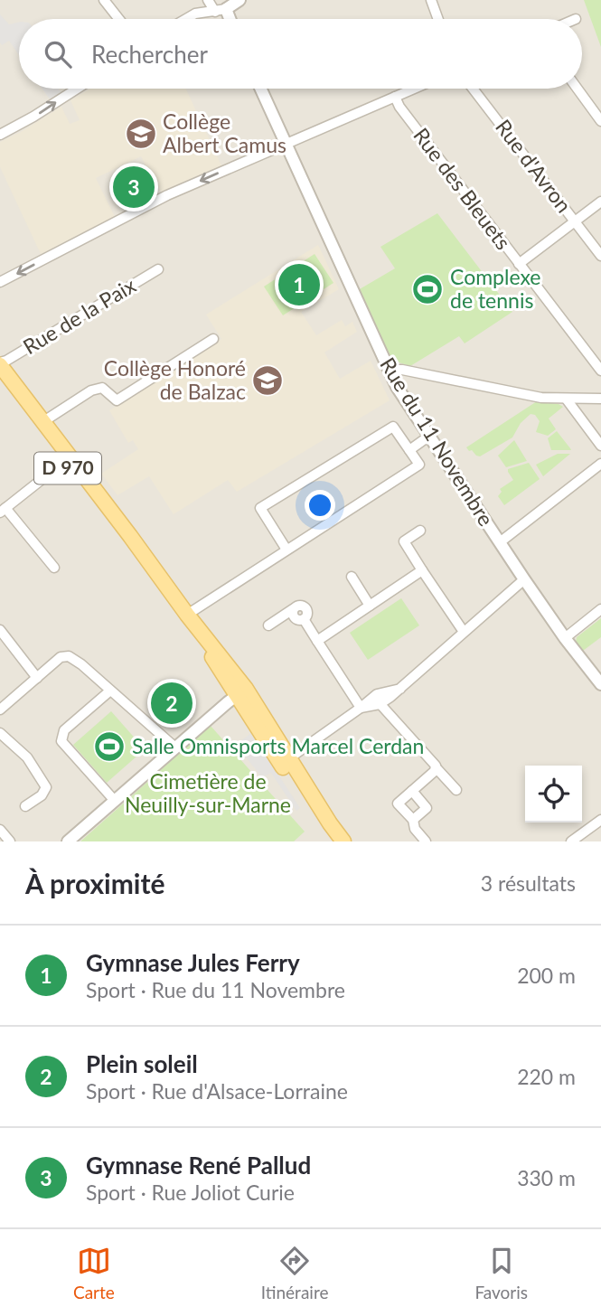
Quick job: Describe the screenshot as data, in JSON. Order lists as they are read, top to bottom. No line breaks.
{"streets":{"main road":["D 970"],"street":["Rue d'Avron","Rue des Bleuets","Rue de la Paix","Rue du 11 Novembre"]},"crossings":[["Rue de la Paix","D 970"]],"parks":["Cimetière de Neuilly-sur-Marne"],"places":{"school or university":["Collège Albert Camus","Collège Honoré de Balzac"],"sports":["Complexe de tennis","Salle Omnisports Marcel Cerdan"]},"page":{"search":"Rechercher","pins":["3","1","2"],"heading":["À proximité","3 résultats"],"list":[{"mark":"1","name":"Gymnase Jules Ferry","note":"Sport · Rue du 11 Novembre","value":"200 m"},{"mark":"2","name":"Plein soleil","note":"Sport · Rue d'Alsace-Lorraine","value":"220 m"},{"mark":"3","name":"Gymnase René Pallud","note":"Sport · Rue Joliot Curie","value":"330 m"}],"nav":["Carte","Itinéraire","Favoris"]}}
